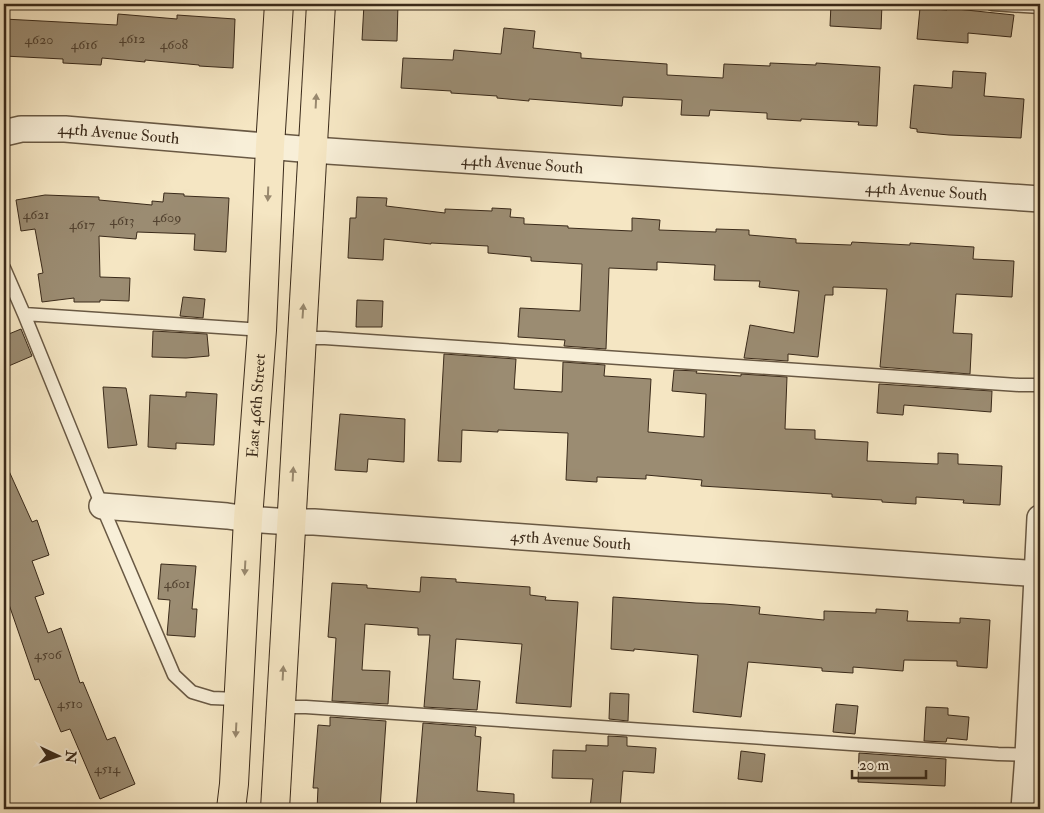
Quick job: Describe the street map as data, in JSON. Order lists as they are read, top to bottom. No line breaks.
{"streets":{"main road":["East 46th Street"],"street":["44th Avenue South","45th Avenue South"]},"crossings":[["44th Avenue South","East 46th Street"],["East 46th Street","45th Avenue South"]],"house_numbers":["4612","4620","4616","4608","4621","4609","4613","4617","4601","4506","4510","4514"],"scale_bar":"20 m","north":"right"}
